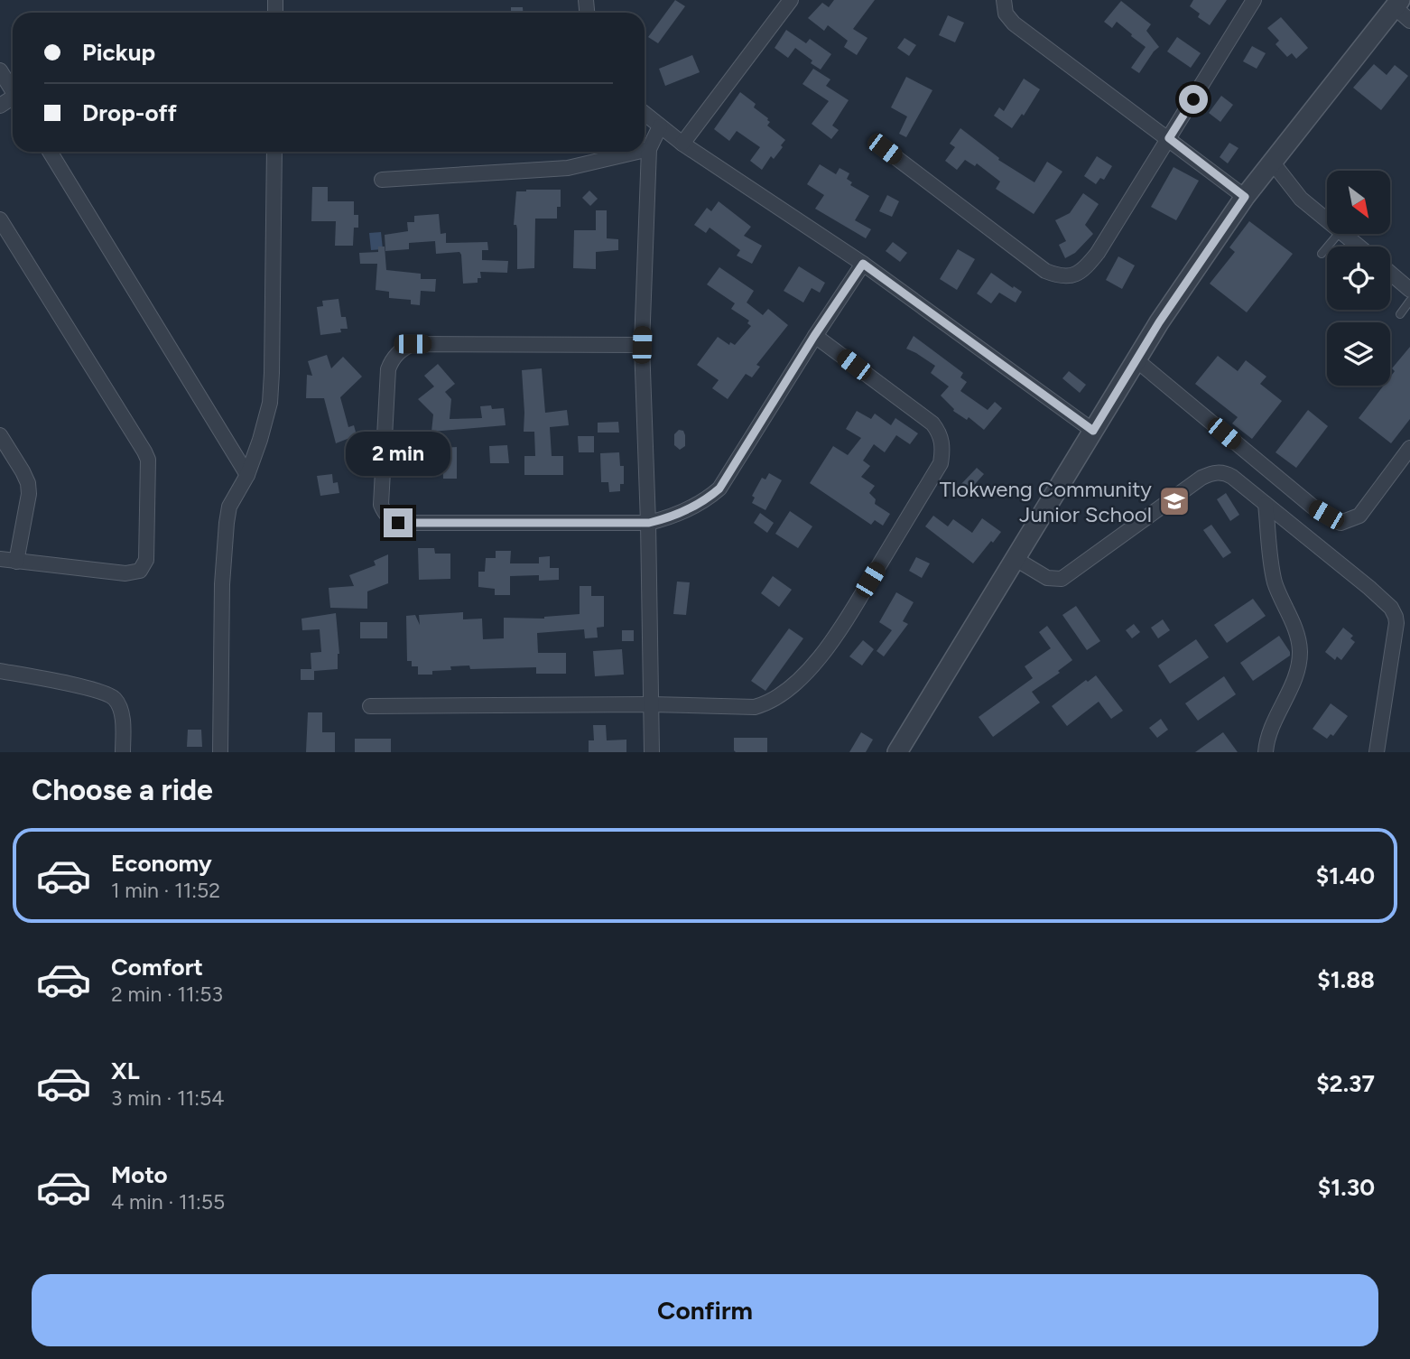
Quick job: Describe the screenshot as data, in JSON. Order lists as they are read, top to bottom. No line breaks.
{"places":{"school or university":["Tlokweng Community Junior School"]},"north":"bottom right","page":{"banner":["Pickup","Drop-off"],"bubble":"2 min","heading":"Choose a ride","list":[{"name":"Economy","note":"1 min · 11:52","value":"$1.40"},{"name":"Comfort","note":"2 min · 11:53","value":"$1.88"},{"name":"XL","note":"3 min · 11:54","value":"$2.37"},{"name":"Moto","note":"4 min · 11:55","value":"$1.30"}],"buttons":"Confirm"}}
